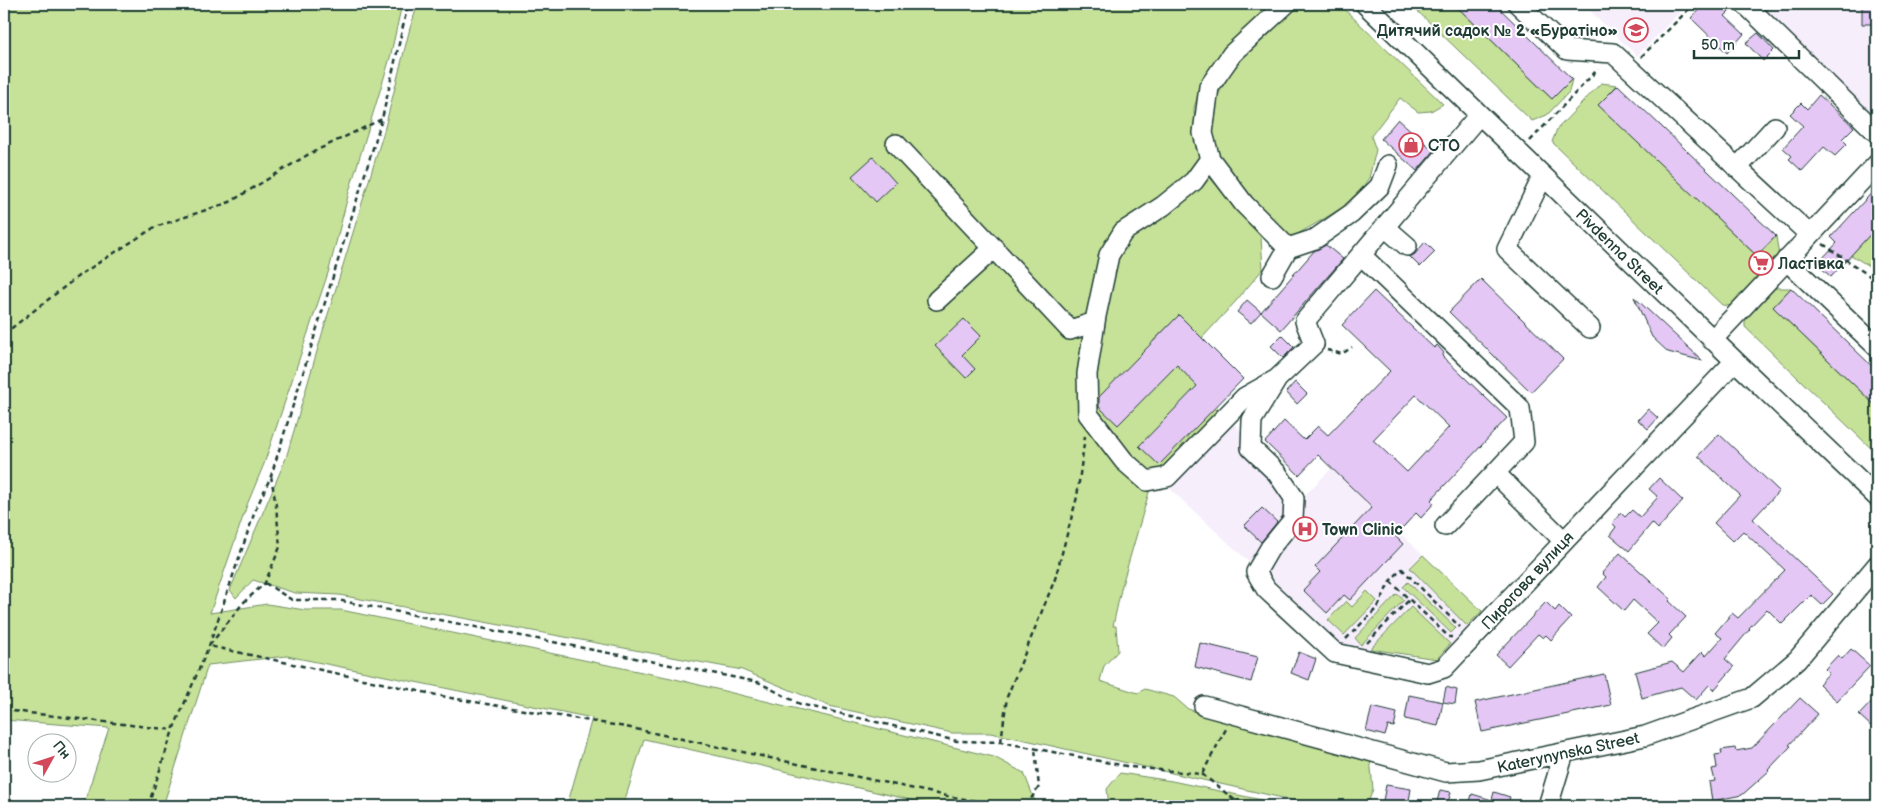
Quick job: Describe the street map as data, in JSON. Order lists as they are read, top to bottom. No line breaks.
{"streets":{"street":["Pivdenna Street","Пирогова вулиця","Katerynynska Street"]},"crossings":[["Pivdenna Street","Пирогова вулиця"]],"places":{"school or university":["Дитячий садок № 2 «Буратіно»"],"shop":["СТО"],"supermarket":["Ластівка"],"hospital":["Town Clinic"]},"scale_bar":"50 m","north":"top right"}
